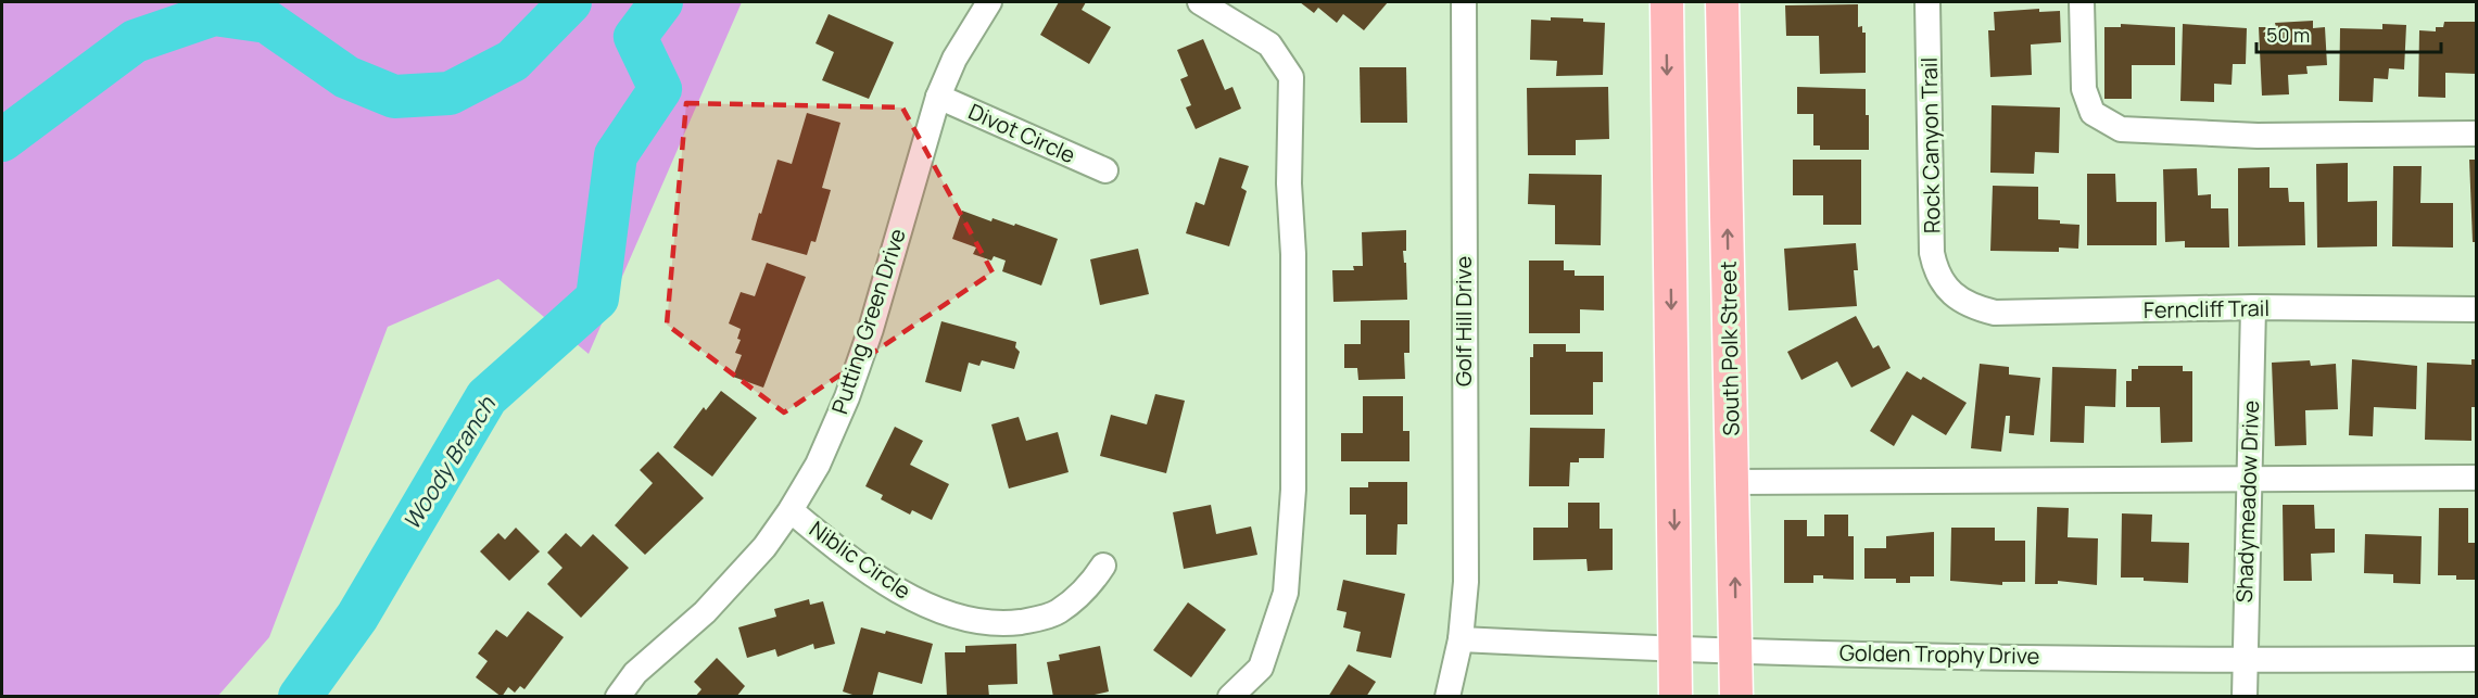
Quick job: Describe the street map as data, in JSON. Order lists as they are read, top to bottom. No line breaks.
{"streets":{"main road":["South Polk Street"],"street":["Divot Circle","Rock Canyon Trail","Ferncliff Trail","Putting Green Drive","Golf Hill Drive","Shadymeadow Drive","Niblic Circle","Golden Trophy Drive"]},"crossings":[["Divot Circle","Putting Green Drive"],["Rock Canyon Trail","Ferncliff Trail"],["Ferncliff Trail","Shadymeadow Drive"],["Putting Green Drive","Niblic Circle"],["Golf Hill Drive","Golden Trophy Drive"],["South Polk Street","Golden Trophy Drive"],["Shadymeadow Drive","Golden Trophy Drive"]],"water":["Woody Branch"],"scale_bar":"50 m"}
